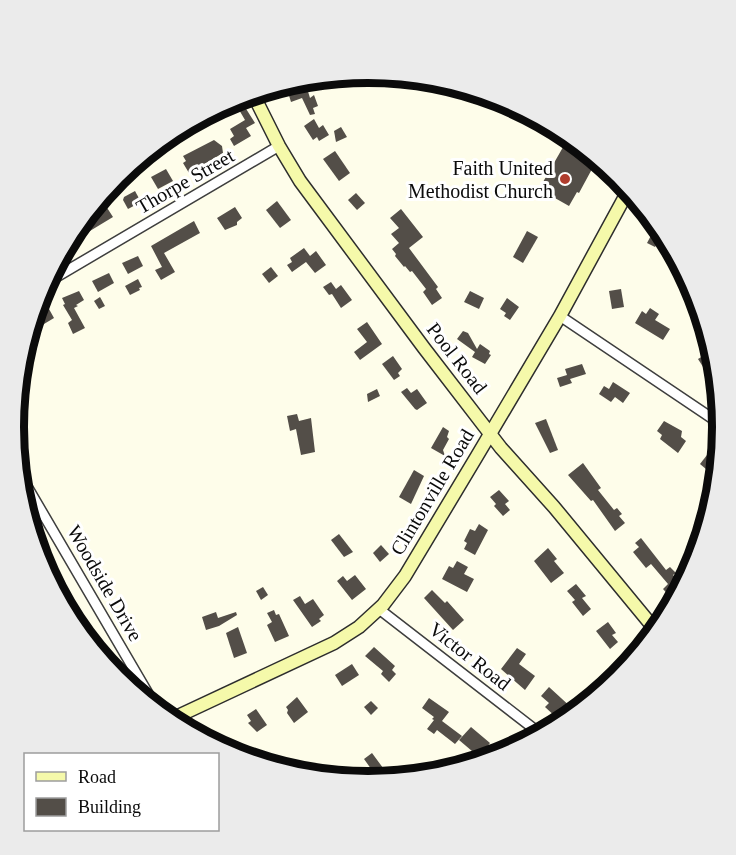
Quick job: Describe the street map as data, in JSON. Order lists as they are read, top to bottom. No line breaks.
{"streets":{"main road":["Pool Road","Clintonville Road"],"street":["Thorpe Street","Woodside Drive","Victor Road"]},"crossings":[["Thorpe Street","Pool Road"],["Pool Road","Clintonville Road"],["Clintonville Road","Victor Road"]],"places":["Faith United Methodist Church"],"legend":["Road","Building"]}
